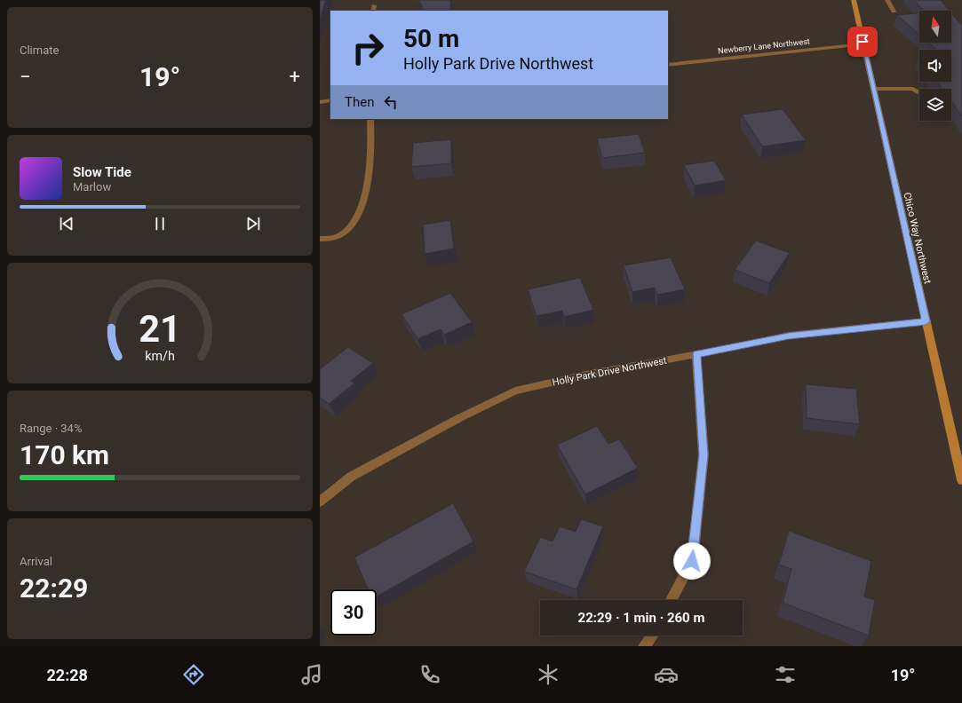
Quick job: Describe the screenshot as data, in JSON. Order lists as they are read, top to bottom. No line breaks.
{"streets":{"main road":["Chico Way Northwest"],"street":["Newberry Lane Northwest","Holly Park Drive Northwest"]},"crossings":[["Newberry Lane Northwest","Chico Way Northwest"],["Chico Way Northwest","Holly Park Drive Northwest"]],"north":"top","page":{"tile":["Climate",["Range · 34%","170 km"],["Arrival","22:29"]],"turn":["50 m","Holly Park Drive Northwest"],"heat":["−","19°","+"],"then":"Then","song":["Slow Tide","Marlow"],"limit":"30","trip":"22:29 · 1 min · 260 m","tabs":["22:28","19°"],"gauge":["21","km/h"]}}
